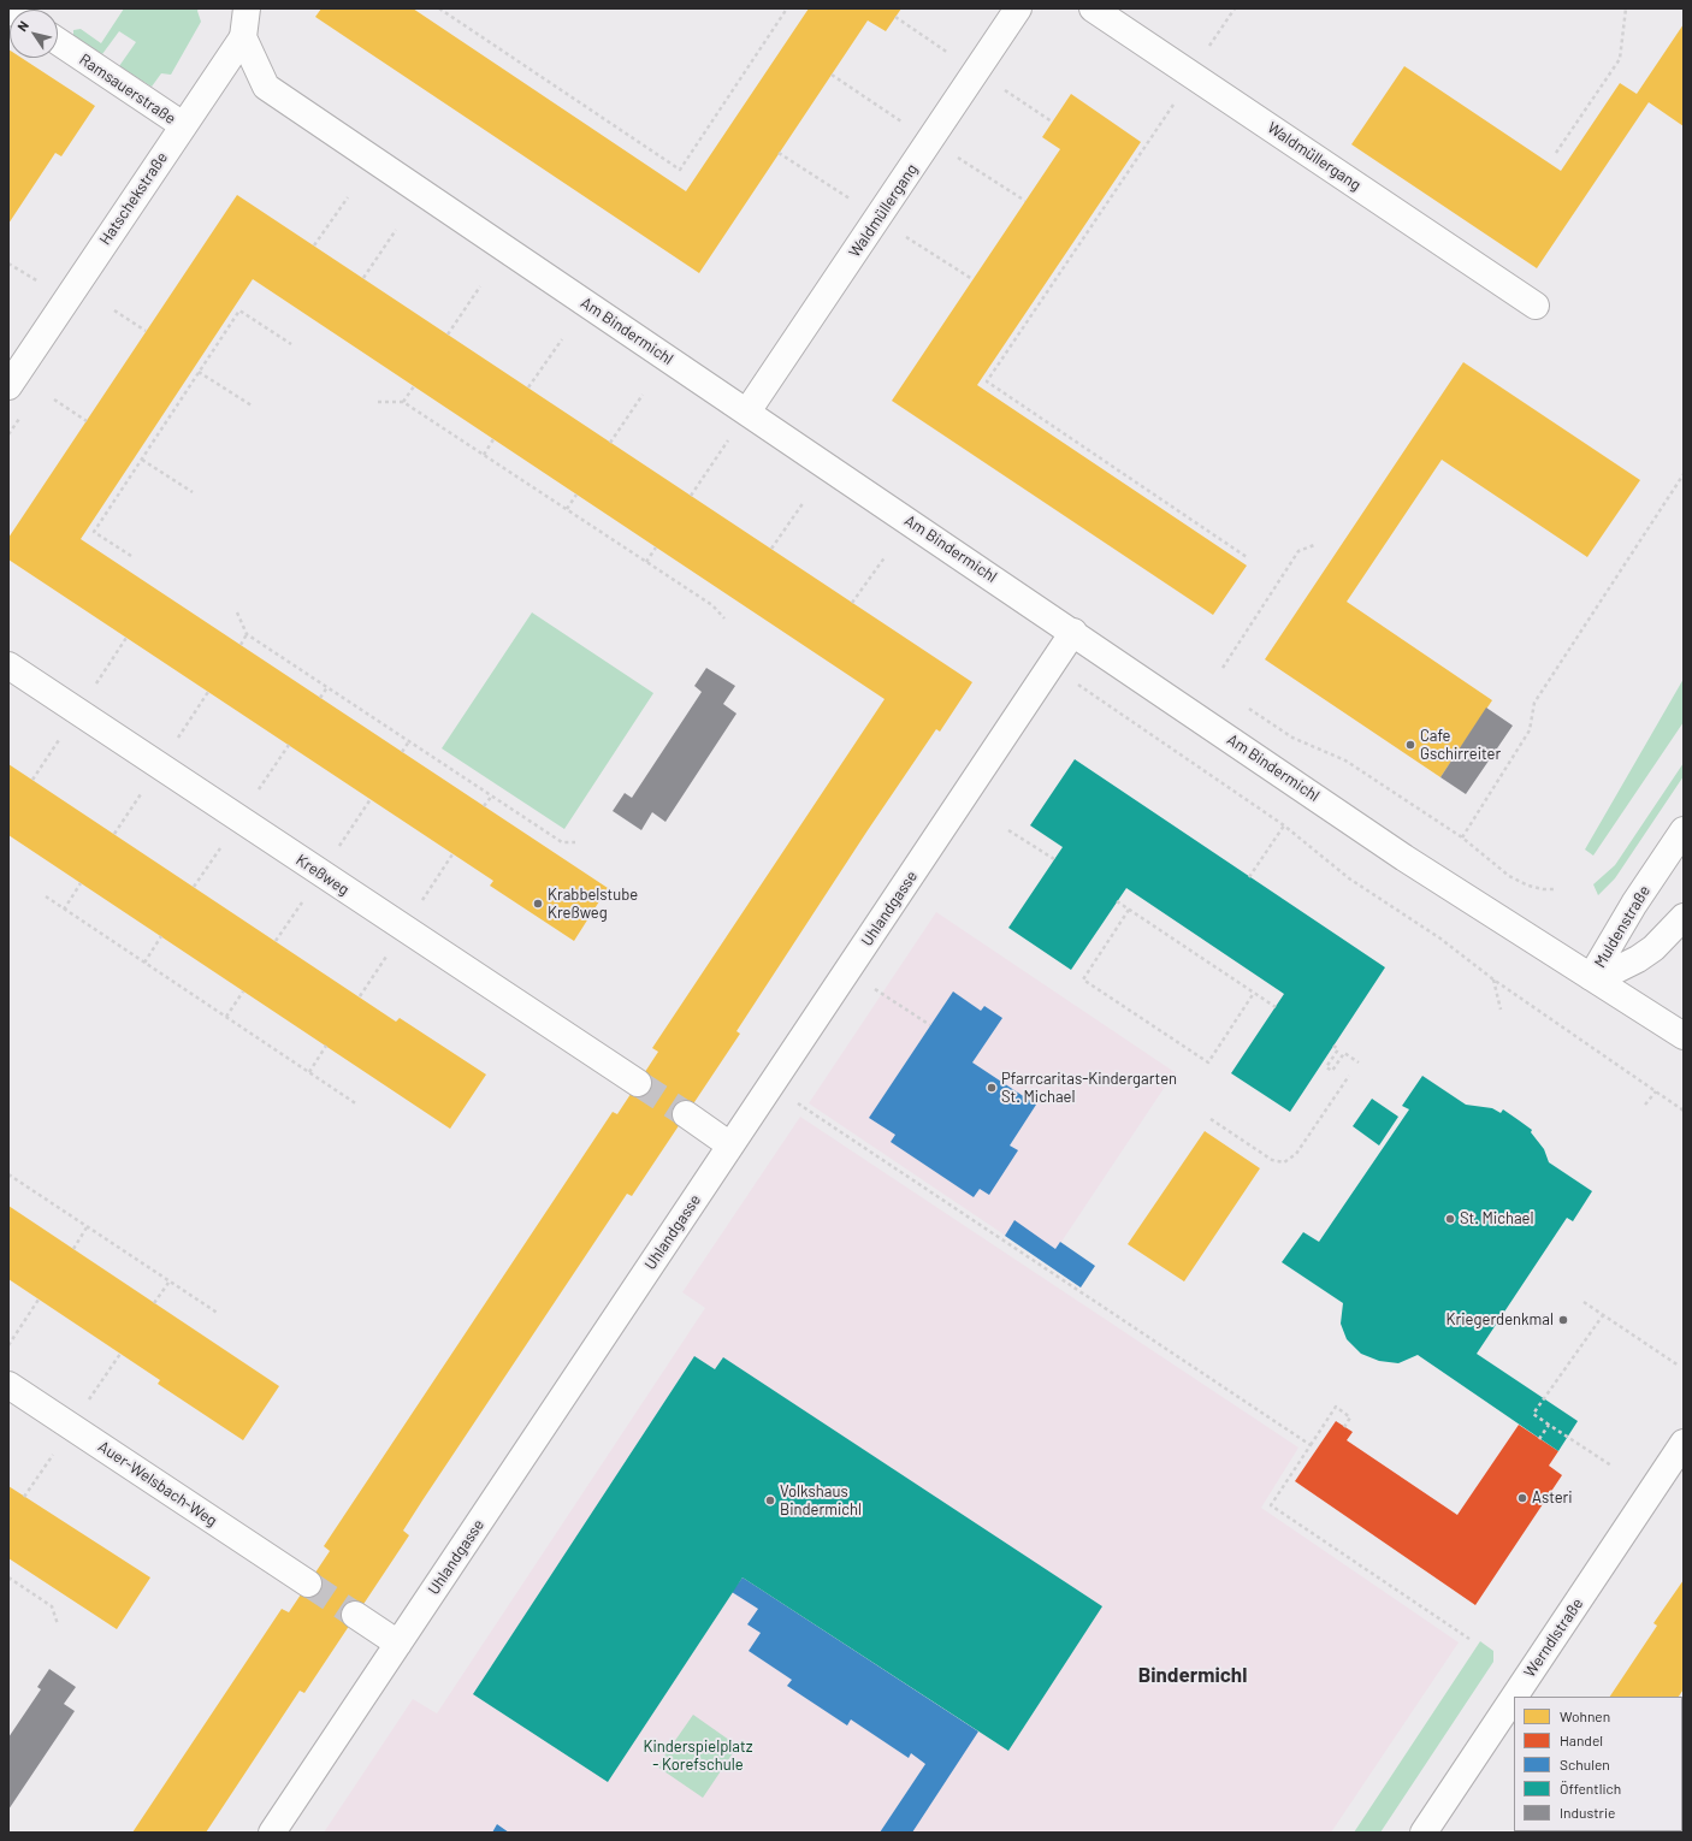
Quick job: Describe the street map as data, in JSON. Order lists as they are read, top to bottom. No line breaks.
{"streets":{"street":["Ramsauerstraße","Waldmüllergang","Hatschekstraße","Am Bindermichl","Kreßweg","Uhlandgasse","Muldenstraße","Auer-Welsbach-Weg","Werndlstraße"]},"crossings":[["Ramsauerstraße","Hatschekstraße"],["Waldmüllergang","Am Bindermichl"],["Hatschekstraße","Am Bindermichl"],["Am Bindermichl","Uhlandgasse"],["Am Bindermichl","Muldenstraße"]],"districts":["Bindermichl"],"parks":["Kinderspielplatz - Korefschule"],"places":["Cafe Gschirreiter","Krabbelstube Kreßweg","Pfarrcaritas-Kindergarten St. Michael","St. Michael","Kriegerdenkmal","Asteri","Volkshaus Bindermichl"],"legend":["Wohnen","Handel","Schulen","Öffentlich","Industrie"],"north":"top left"}
